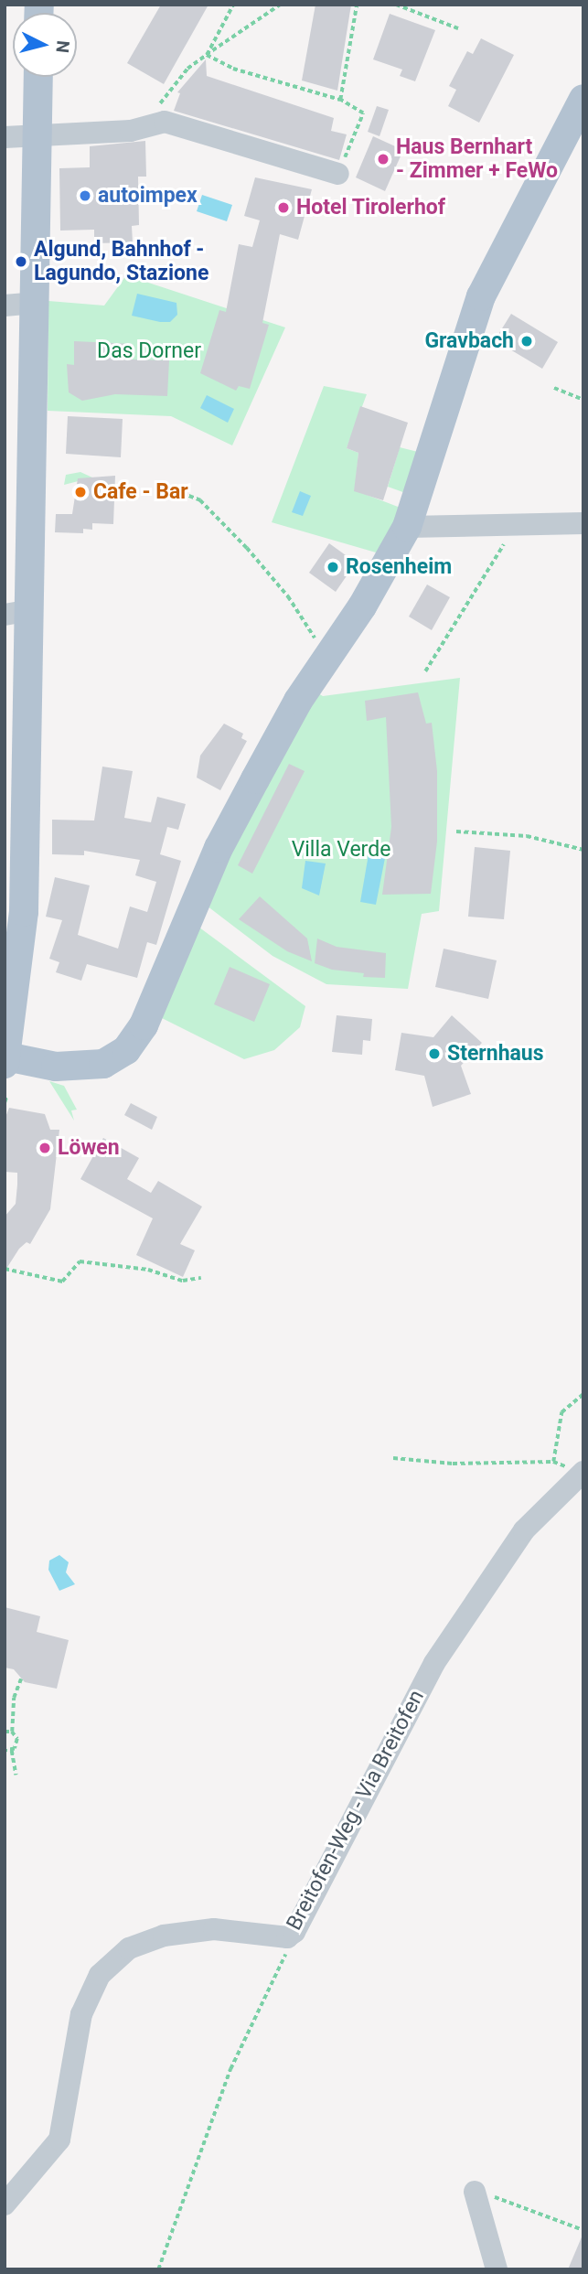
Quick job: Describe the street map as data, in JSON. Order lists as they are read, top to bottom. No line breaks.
{"streets":{"street":["Breitofen-Weg - Via Breitofen"]},"parks":["Das Dorner","Villa Verde"],"places":["Haus Bernhart - Zimmer + FeWo","autoimpex","Hotel Tirolerhof","Algund, Bahnhof - Lagundo, Stazione","Gravbach","Cafe - Bar","Rosenheim","Sternhaus","Löwen"],"north":"right"}
